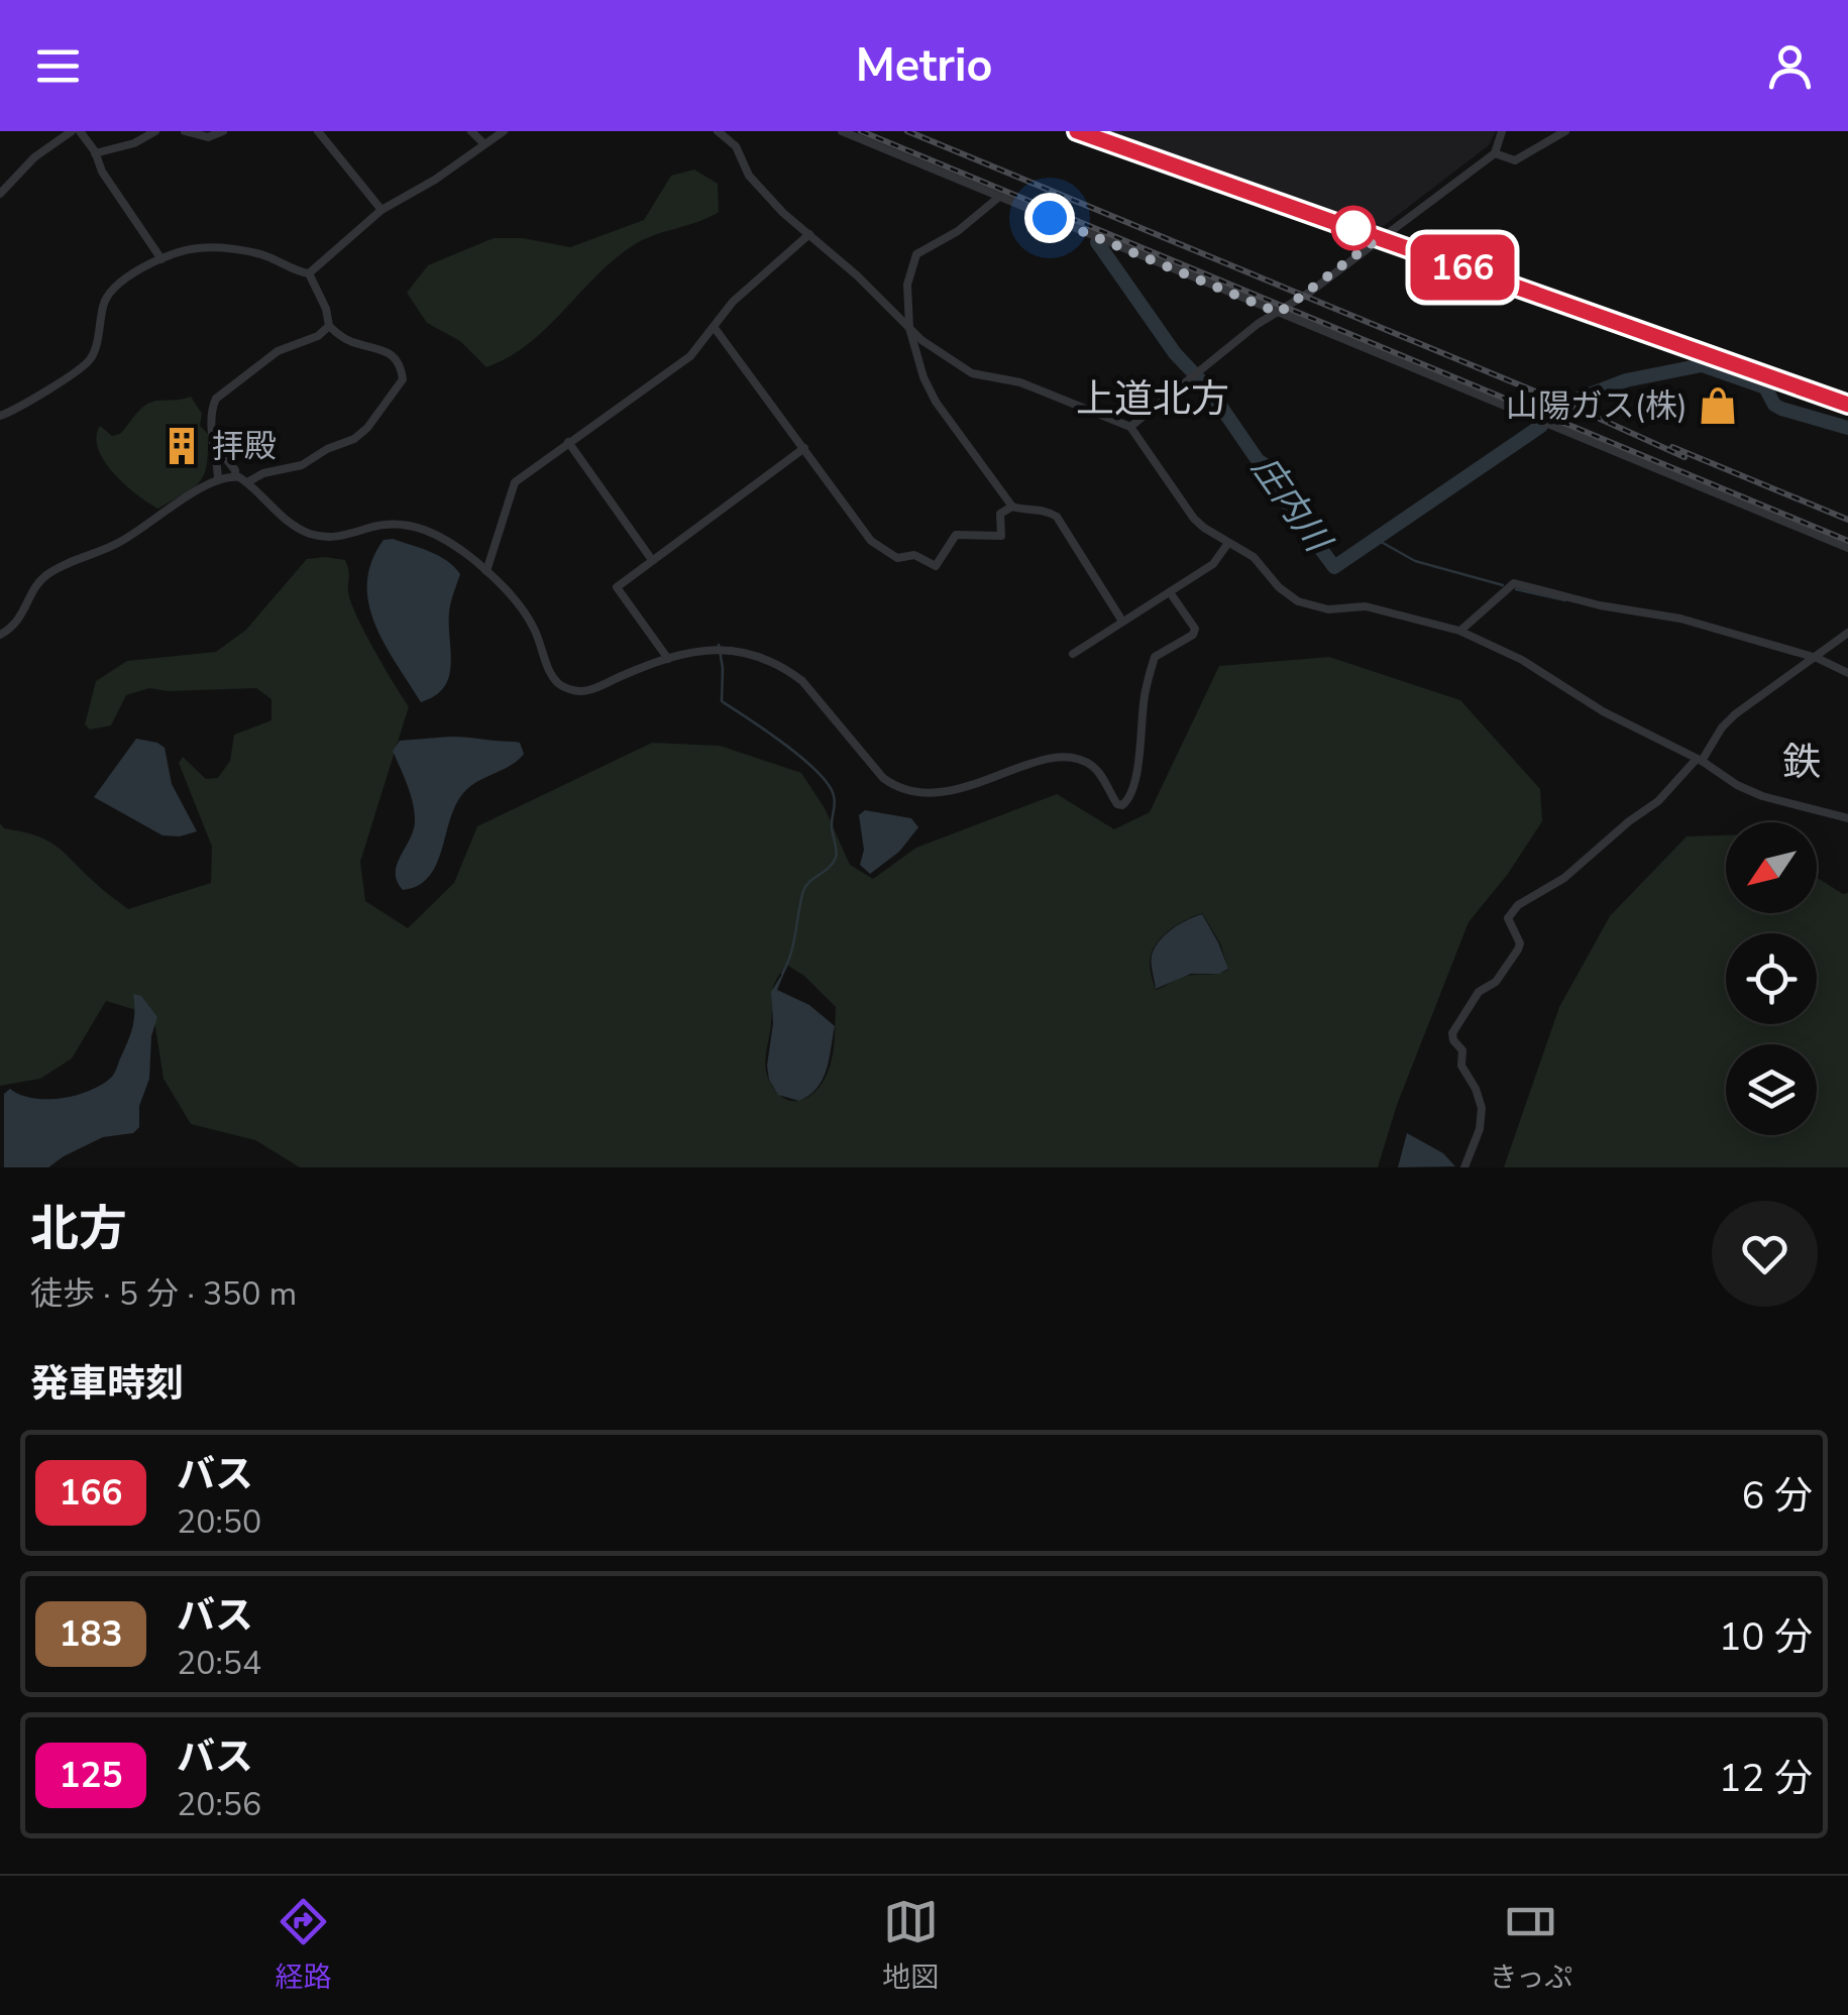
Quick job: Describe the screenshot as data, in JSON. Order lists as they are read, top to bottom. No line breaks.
{"districts":["上道北方","鉄"],"water":["庄内川"],"places":{"shop":["山陽ガス(株)"],"building":["拝殿"]},"lines":["bus line 166"],"north":"bottom left","page":{"header":"Metrio","on_map":"166","heading":[["北方","徒歩 · 5 分 · 350 m"],"発車時刻"],"list":[{"mark":"166","name":"バス","note":"20:50","value":"6 分"},{"mark":"183","name":"バス","note":"20:54","value":"10 分"},{"mark":"125","name":"バス","note":"20:56","value":"12 分"}],"tabs":["経路","地図","きっぷ"]}}
